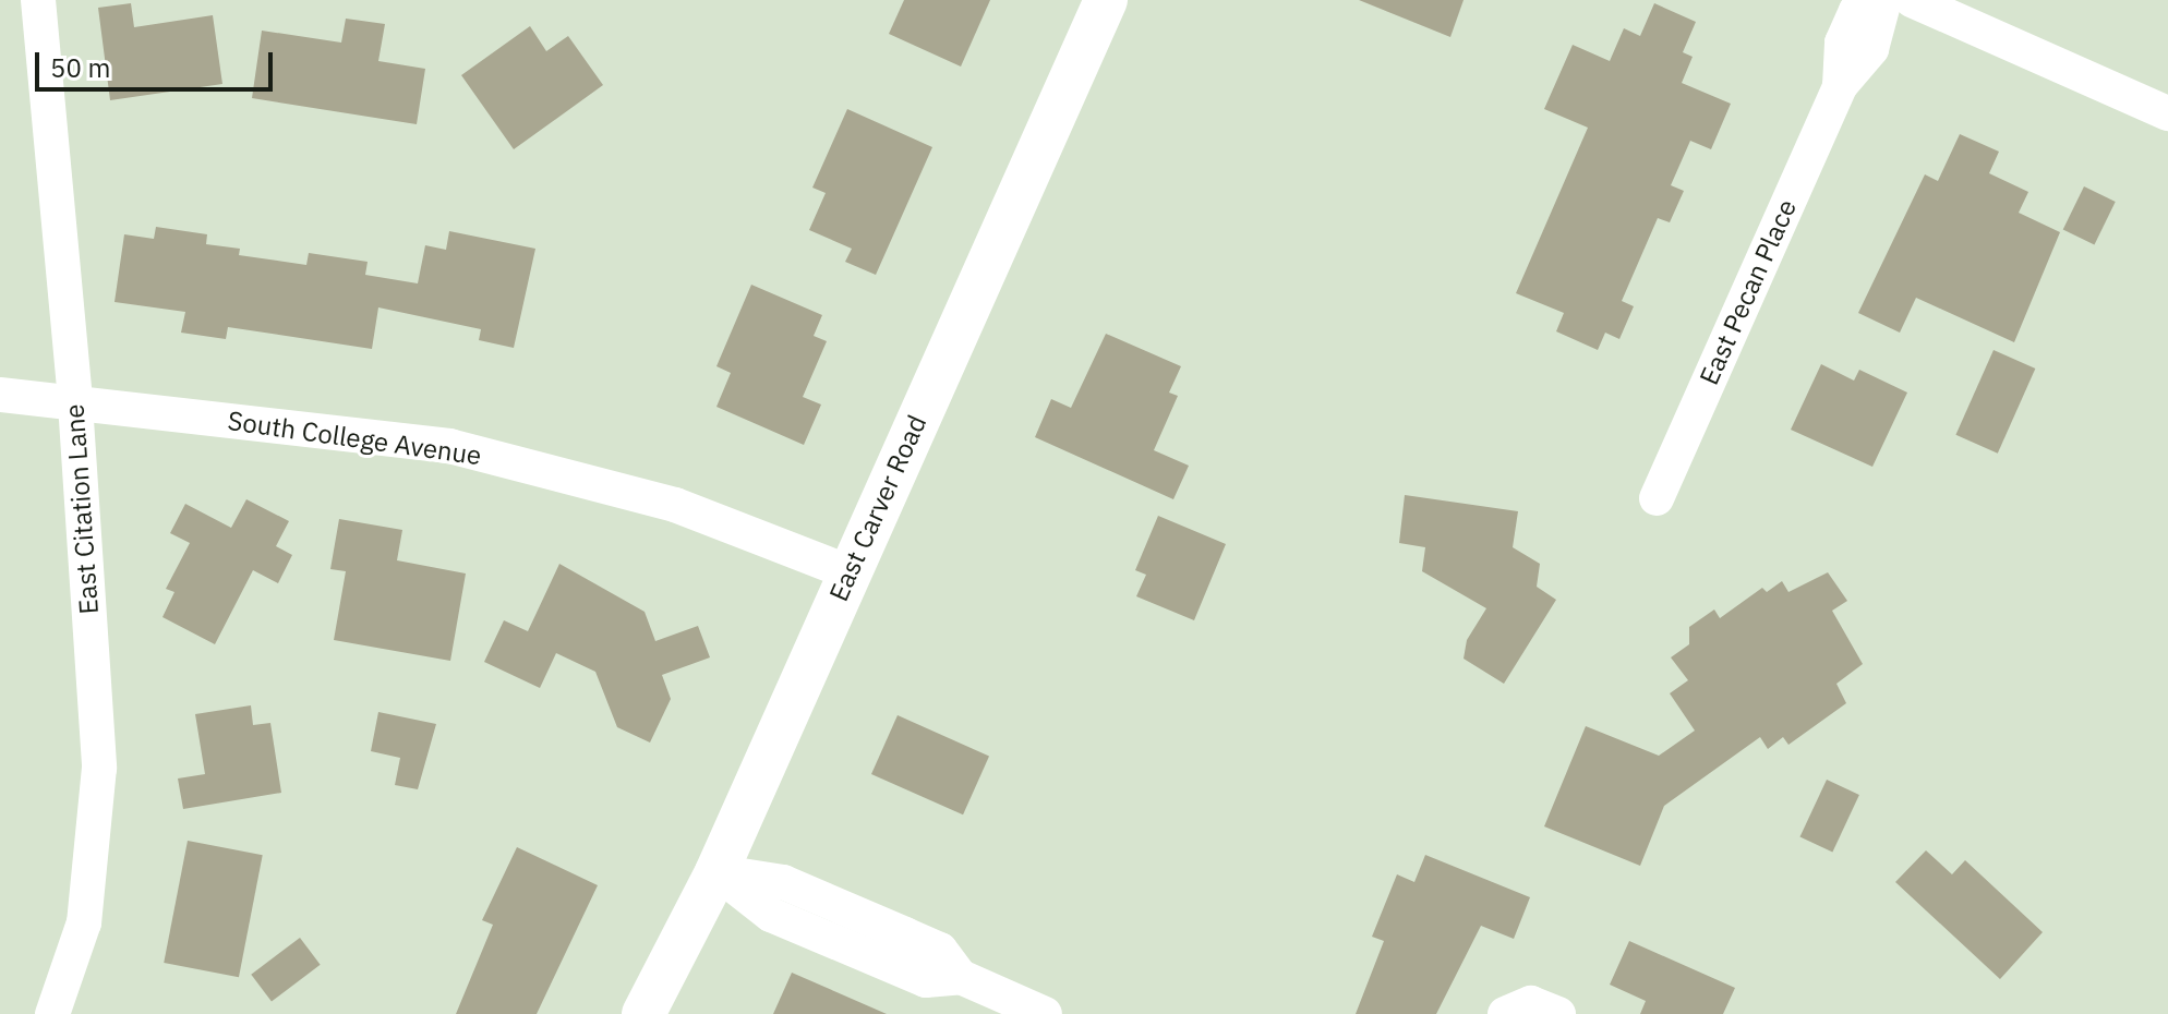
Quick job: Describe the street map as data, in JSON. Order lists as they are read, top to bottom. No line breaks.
{"streets":{"street":["East Pecan Place","South College Avenue","East Carver Road","East Citation Lane"]},"crossings":[["South College Avenue","East Carver Road"],["South College Avenue","East Citation Lane"]],"scale_bar":"50 m"}
